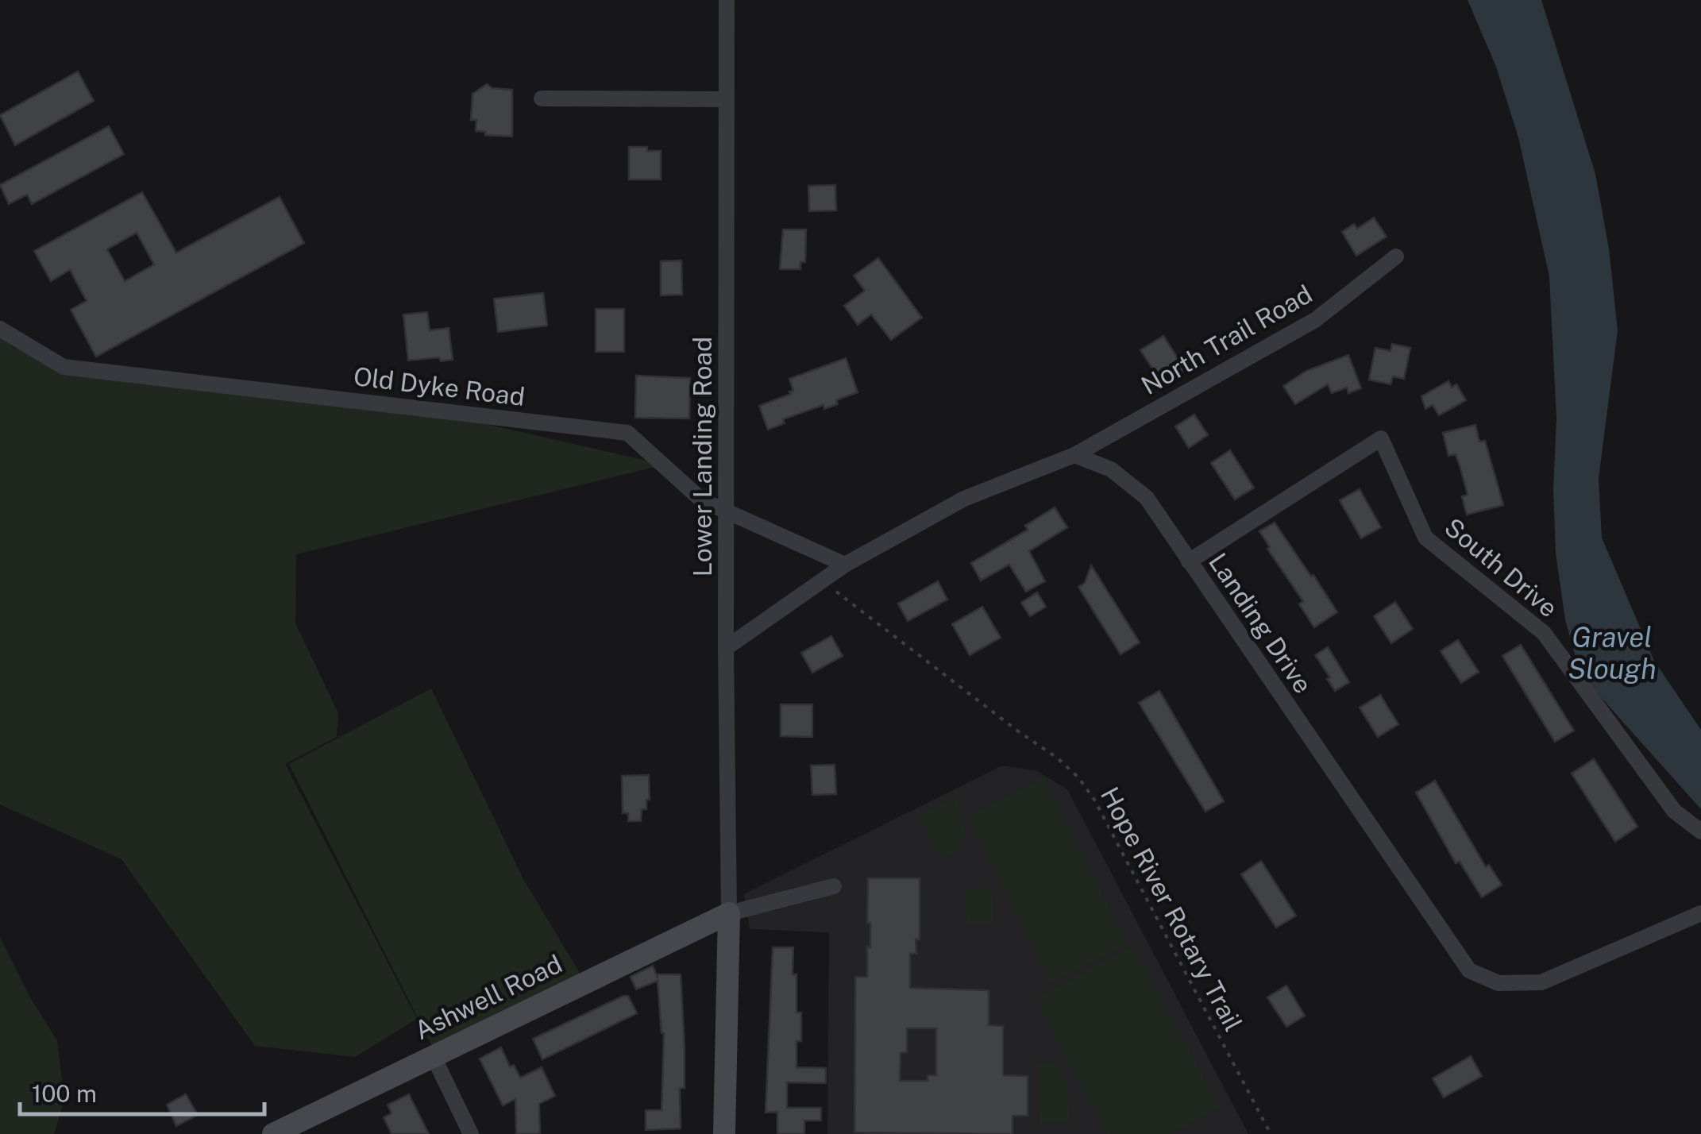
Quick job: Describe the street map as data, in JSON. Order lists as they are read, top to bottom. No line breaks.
{"streets":{"street":["North Trail Road","Old Dyke Road","Lower Landing Road","South Drive","Landing Drive","Ashwell Road"],"path":["Hope River Rotary Trail"]},"crossings":[["North Trail Road","Landing Drive"],["Old Dyke Road","Lower Landing Road"],["Lower Landing Road","Ashwell Road"],["South Drive","Landing Drive"]],"water":["Gravel Slough"],"scale_bar":"100 m"}
